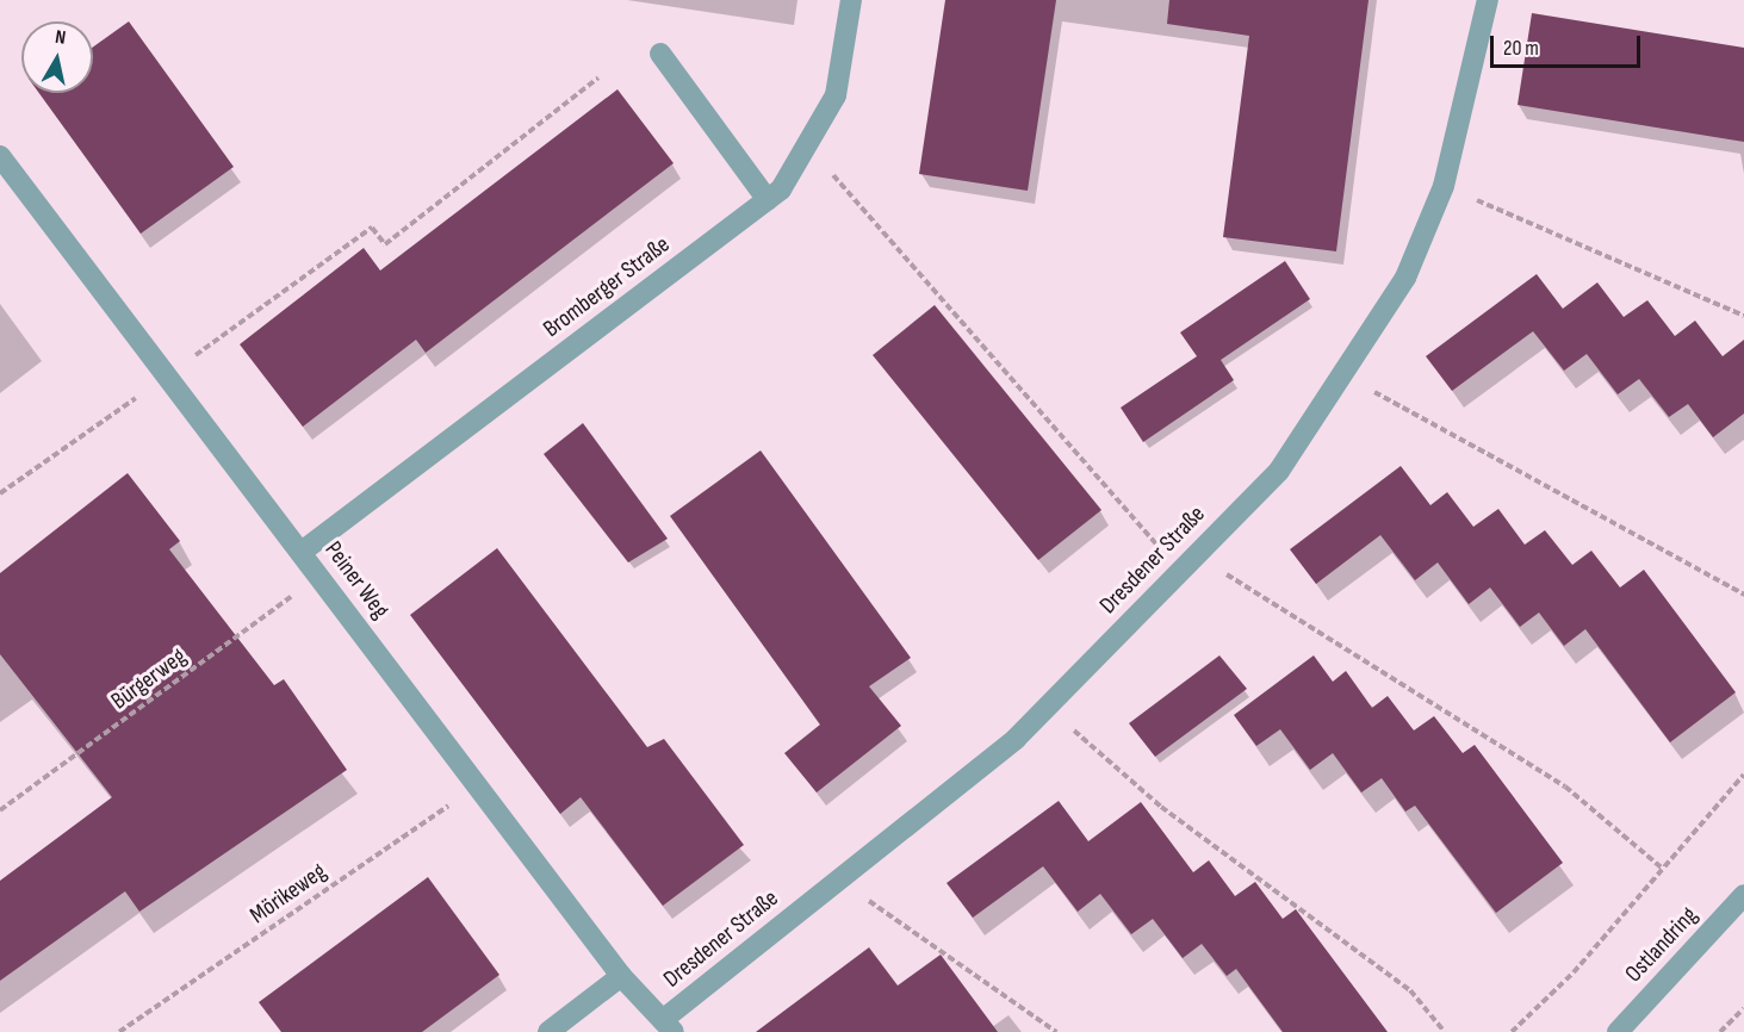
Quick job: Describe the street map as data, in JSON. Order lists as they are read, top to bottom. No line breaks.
{"streets":{"street":["Bromberger Straße","Dresdener Straße","Peiner Weg","Ostlandring"],"path":["Bürgerweg","Mörikeweg"]},"crossings":[["Bromberger Straße","Peiner Weg"],["Dresdener Straße","Peiner Weg"],["Peiner Weg","Bürgerweg"],["Peiner Weg","Mörikeweg"]],"scale_bar":"20 m","north":"top"}
